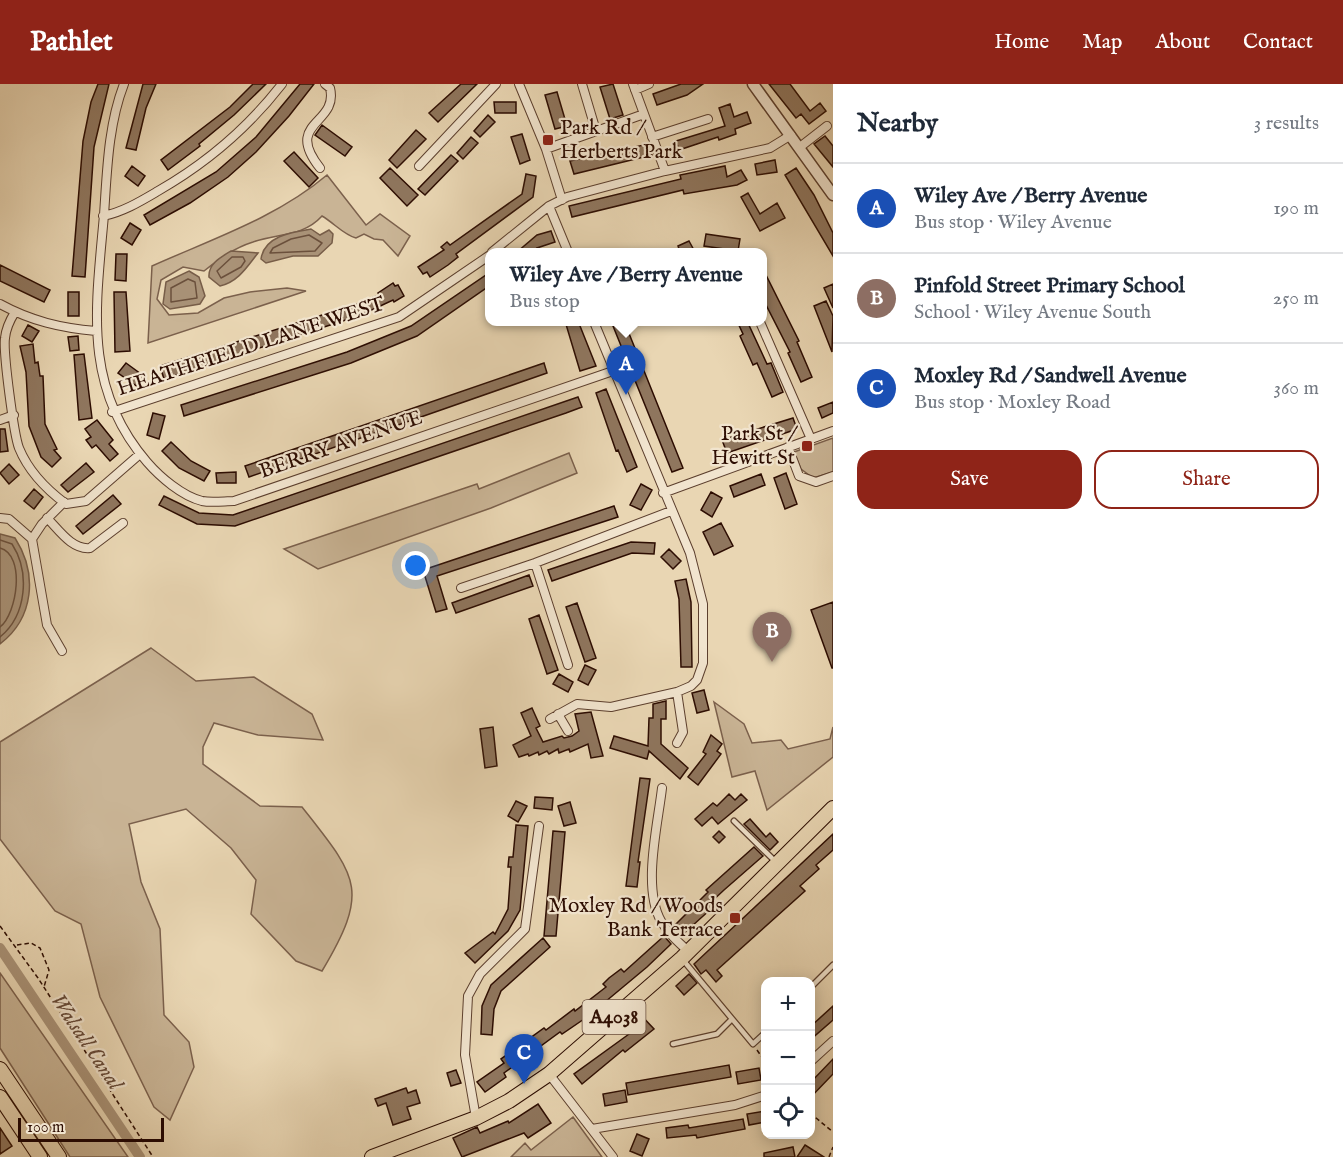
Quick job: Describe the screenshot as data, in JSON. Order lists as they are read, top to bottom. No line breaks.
{"streets":{"main road":["A4038"],"street":["HEATHFIELD LANE WEST","BERRY AVENUE"]},"crossings":[["HEATHFIELD LANE WEST","BERRY AVENUE"]],"water":["Walsall Canal"],"places":{"transit":["Park Rd / Herberts Park","Park St / Hewitt St","Moxley Rd / Woods Bank Terrace"]},"scale_bar":"100 m","page":{"header":"Pathlet","nav":["Home","Map","About","Contact"],"heading":["Nearby","3 results"],"list":[{"mark":"A","name":"Wiley Ave / Berry Avenue","note":"Bus stop · Wiley Avenue","value":"190 m"},{"mark":"B","name":"Pinfold Street Primary School","note":"School · Wiley Avenue South","value":"250 m"},{"mark":"C","name":"Moxley Rd / Sandwell Avenue","note":"Bus stop · Moxley Road","value":"360 m"}],"popup":["Wiley Ave / Berry Avenue","Bus stop"],"pins":["A","B","C"],"buttons":["Save","Share"],"map_buttons":["+","−"],"scale":"100 m"}}
